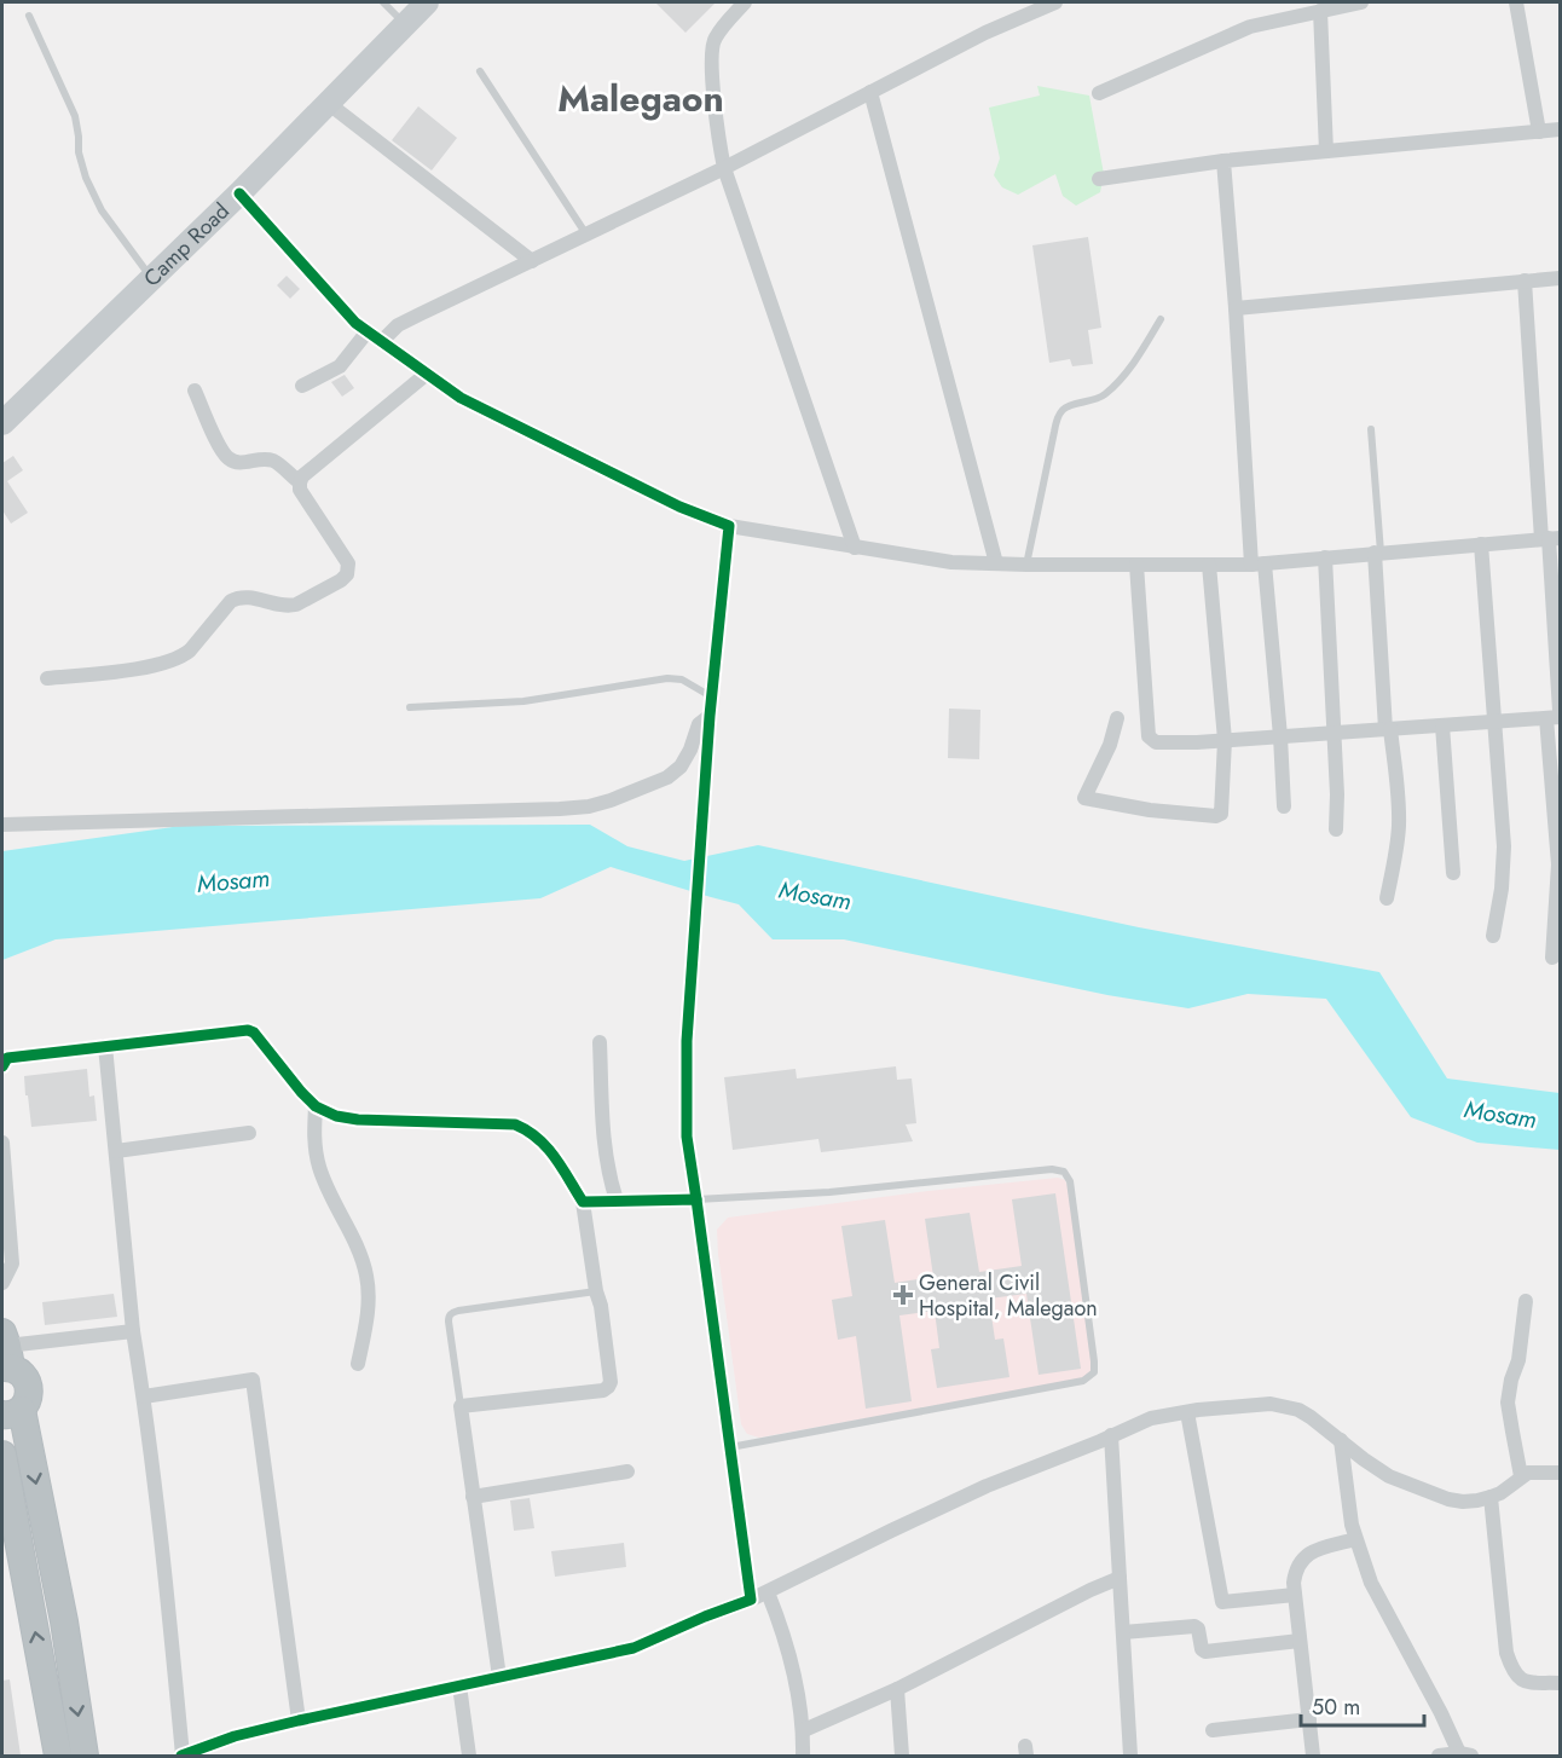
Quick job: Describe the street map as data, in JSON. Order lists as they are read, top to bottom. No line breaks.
{"streets":{"main road":["Camp Road"]},"districts":["Malegaon"],"water":["Mosam"],"places":{"health":["General Civil Hospital, Malegaon"]},"scale_bar":"50 m"}
